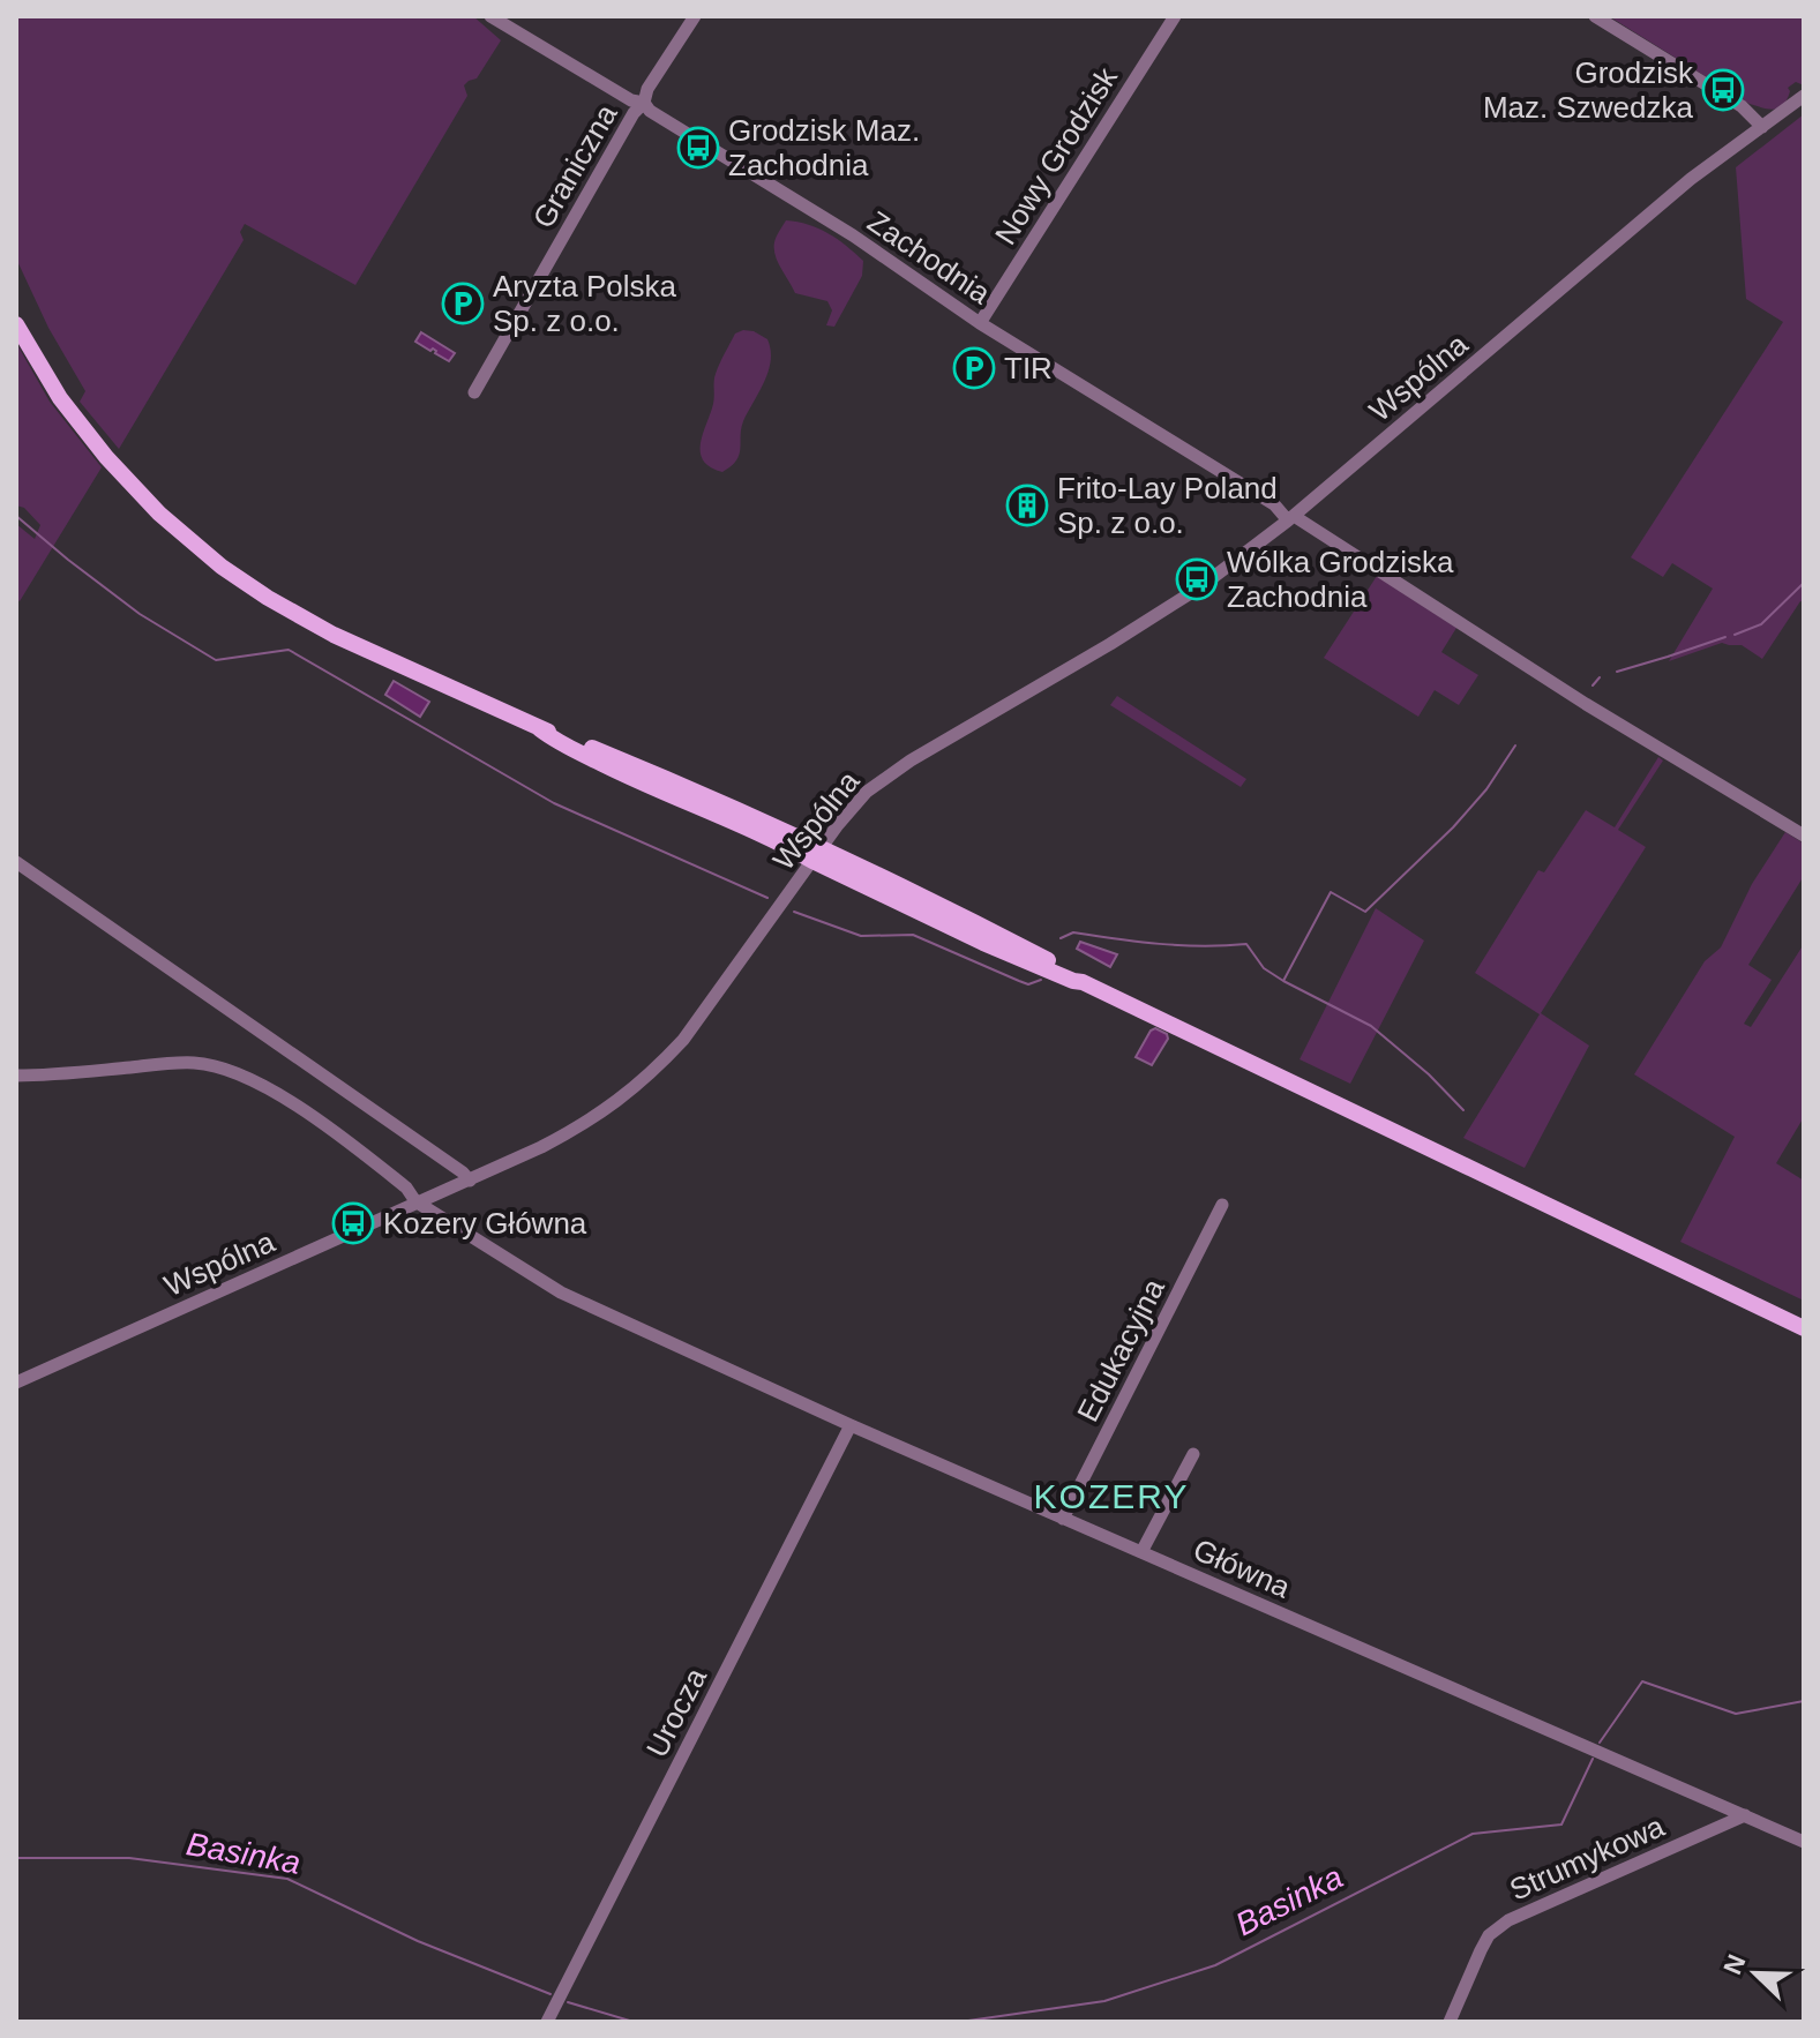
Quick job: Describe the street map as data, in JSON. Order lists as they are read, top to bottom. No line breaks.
{"streets":{"street":["Nowy Grodzisk","Graniczna","Zachodnia","Wspólna","Edukacyjna","Główna","Urocza","Strumykowa"]},"crossings":[["Nowy Grodzisk","Zachodnia"],["Graniczna","Zachodnia"],["Zachodnia","Wspólna"],["Wspólna","Główna"],["Edukacyjna","Główna"],["Główna","Urocza"],["Główna","Strumykowa"]],"districts":["KOZERY"],"water":["Basinka"],"places":{"bus stop":["Grodzisk Maz. Szwedzka","Grodzisk Maz. Zachodnia","Wólka Grodziska Zachodnia","Kozery Główna"],"parking":["Aryzta Polska Sp. z o.o.","TIR"],"building":["Frito-Lay Poland Sp. z o.o."]},"north":"top left"}
